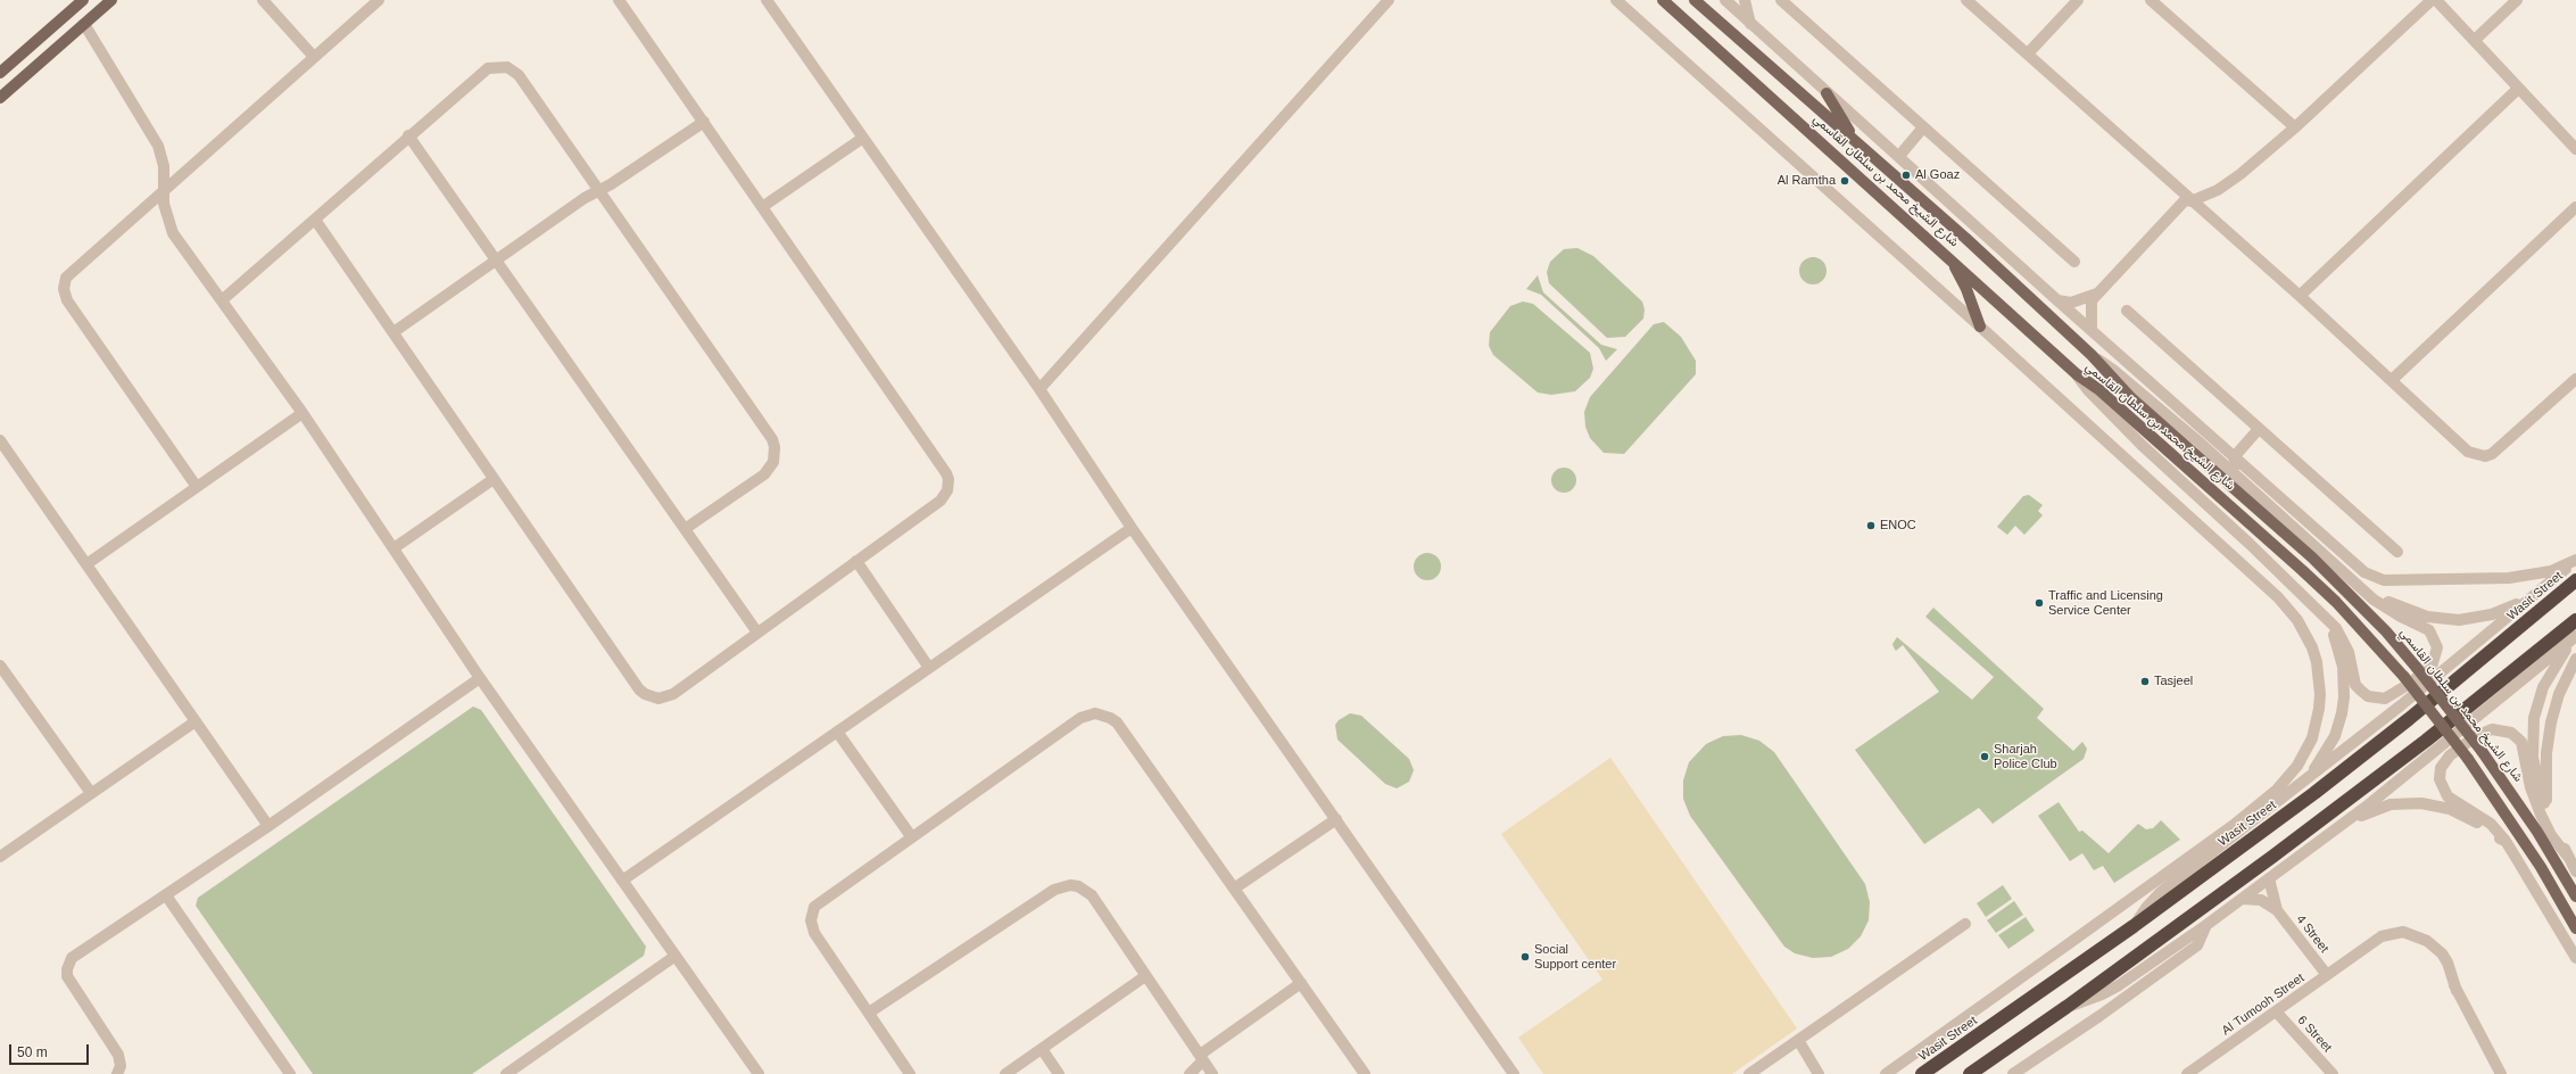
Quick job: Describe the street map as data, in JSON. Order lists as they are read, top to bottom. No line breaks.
{"streets":{"highway":["Wasit Street"],"main road":["شارع الشيخ محمد بن سلطان القاسمي"],"street":["4 Street","Al Tumooh Street","6 Street"]},"crossings":[["4 Street","Al Tumooh Street"],["Al Tumooh Street","6 Street"]],"places":["Al Goaz","Al Ramtha","ENOC","Traffic and Licensing Service Center","Tasjeel","Sharjah Police Club","Social Support center"],"scale_bar":"50 m"}
